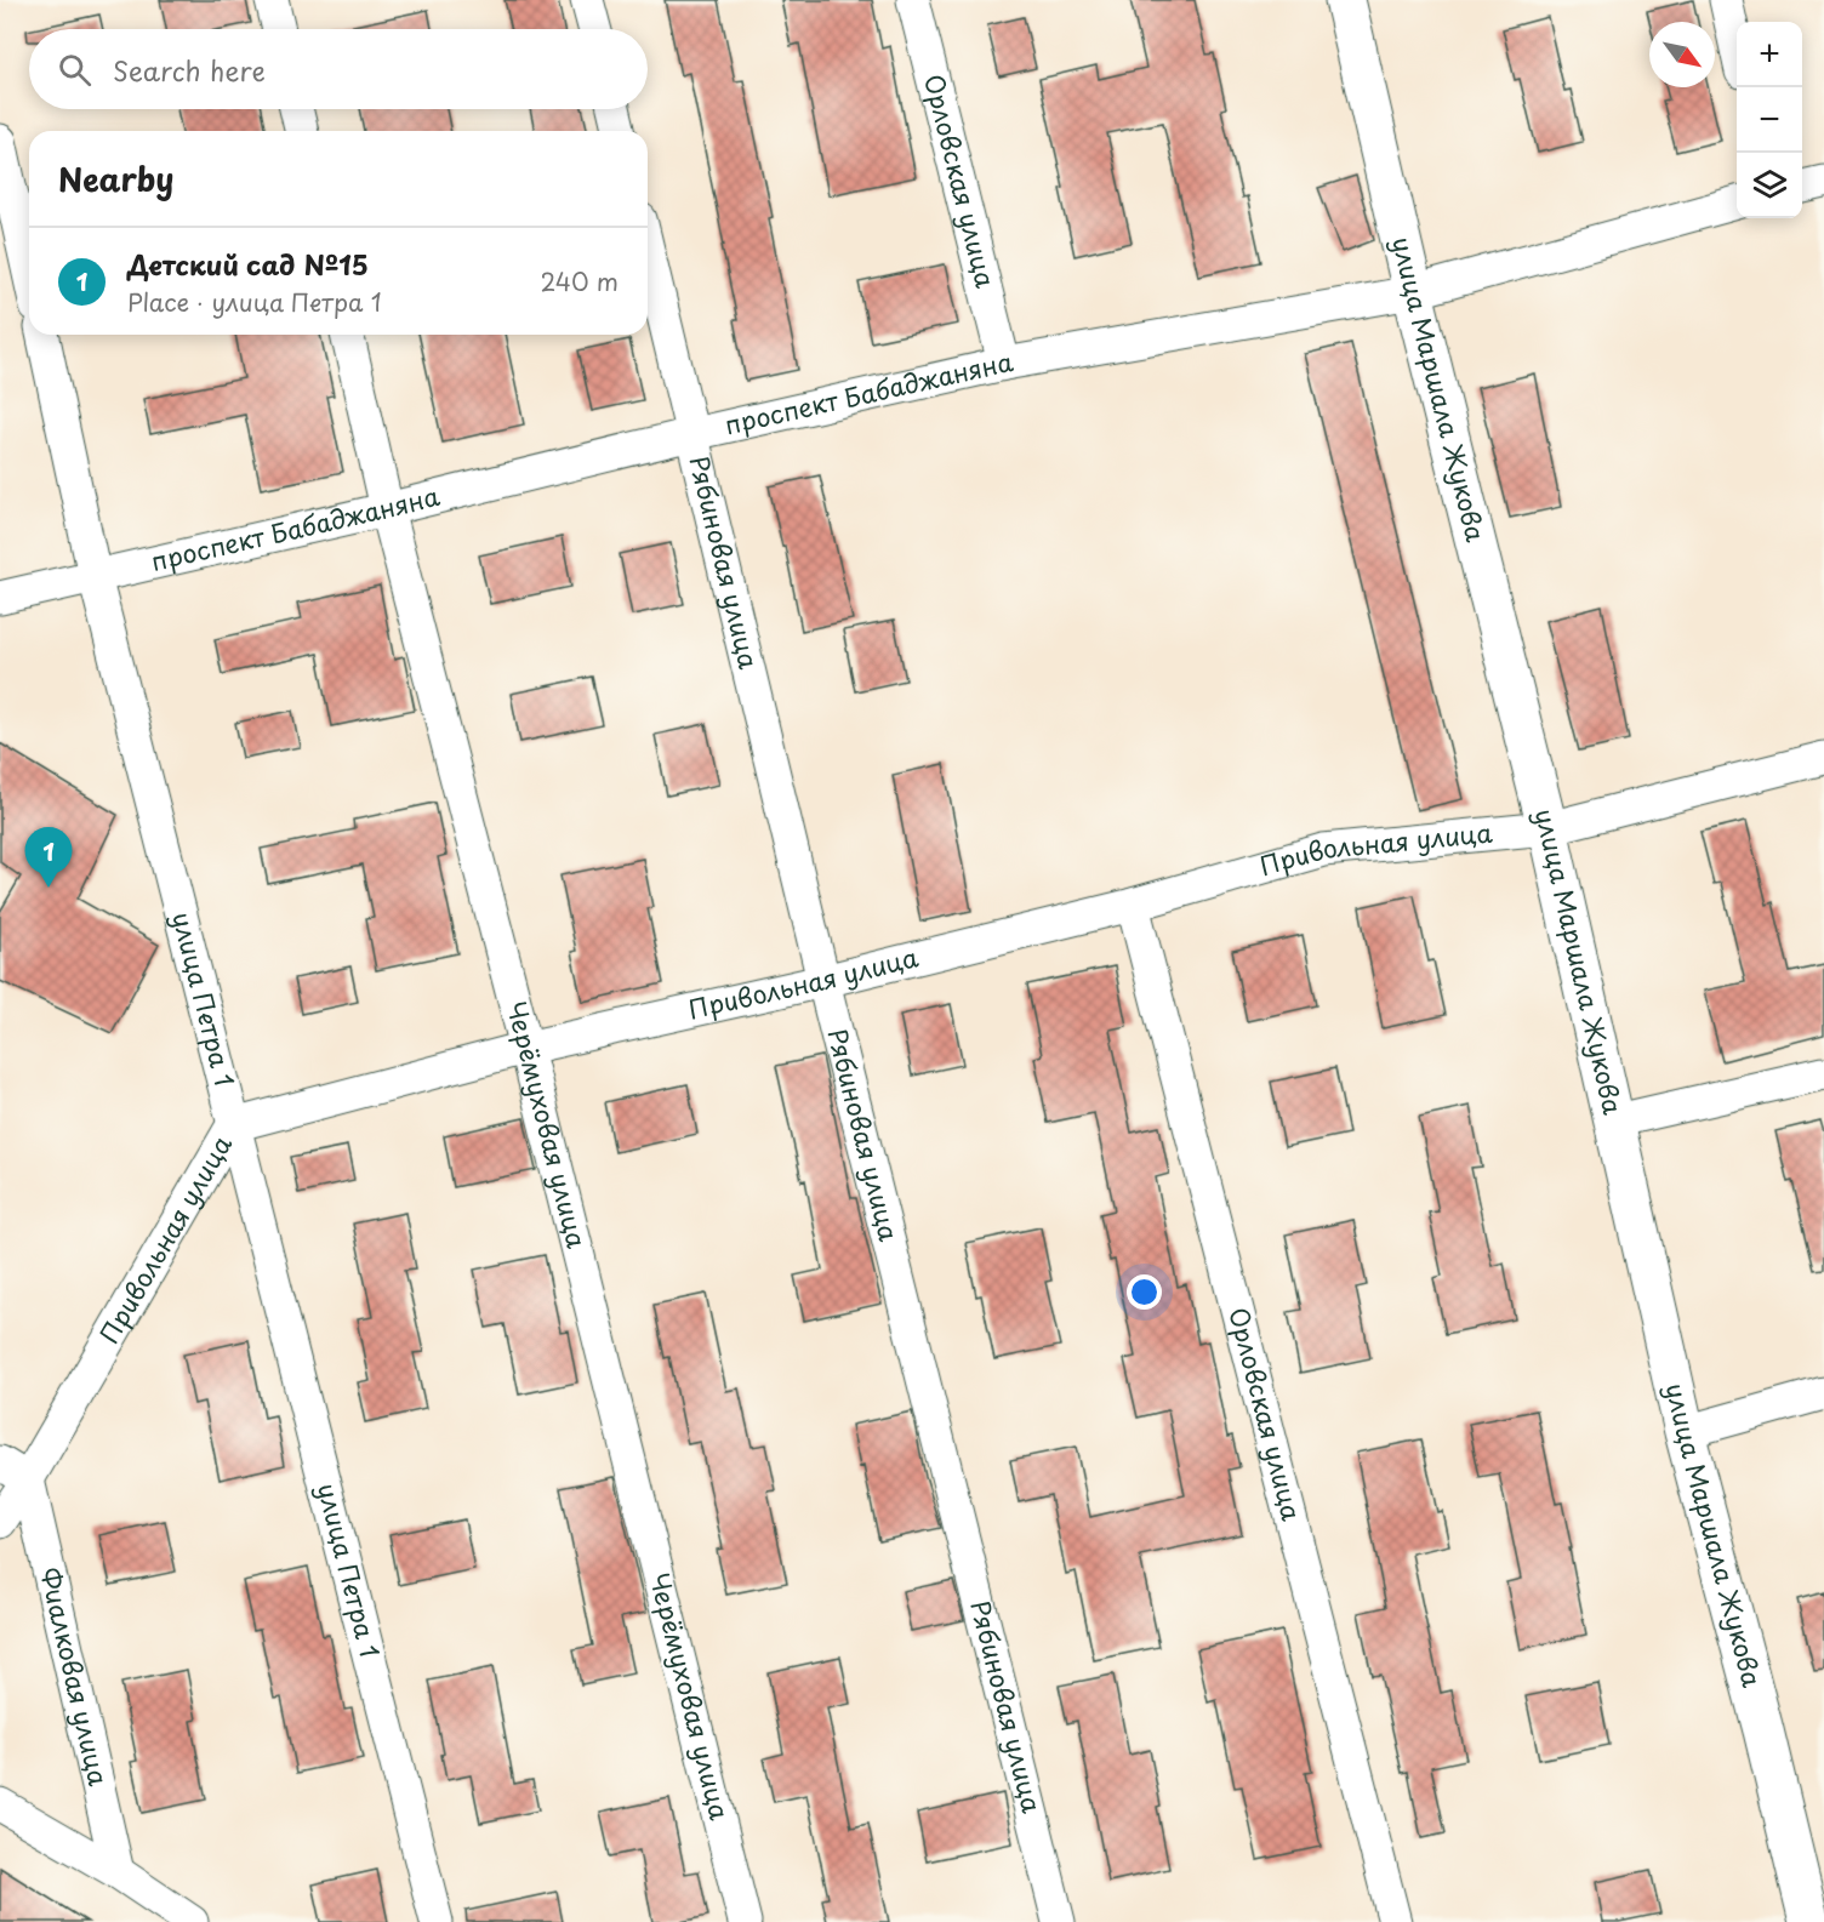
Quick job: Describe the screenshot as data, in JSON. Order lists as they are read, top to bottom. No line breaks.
{"streets":{"main road":["улица Маршала Жукова"],"street":["Орловская улица","проспект Бабаджаняна","Рябиновая улица","Привольная улица","улица Петра 1","Черёмуховая улица","Фиалковая улица"]},"crossings":[["Орловская улица","проспект Бабаджаняна"],["Орловская улица","Привольная улица"],["улица Маршала Жукова","проспект Бабаджаняна"],["улица Маршала Жукова","Привольная улица"],["проспект Бабаджаняна","Рябиновая улица"],["проспект Бабаджаняна","улица Петра 1"],["проспект Бабаджаняна","Черёмуховая улица"],["Рябиновая улица","Привольная улица"],["Привольная улица","улица Петра 1"],["Привольная улица","Черёмуховая улица"],["Привольная улица","Фиалковая улица"]],"north":"bottom right","page":{"map_buttons":["+","−"],"search":"Search here","heading":"Nearby","list":[{"mark":"1","name":"Детский сад №15","note":"Place · улица Петра 1","value":"240 m"}],"pins":"1"}}
